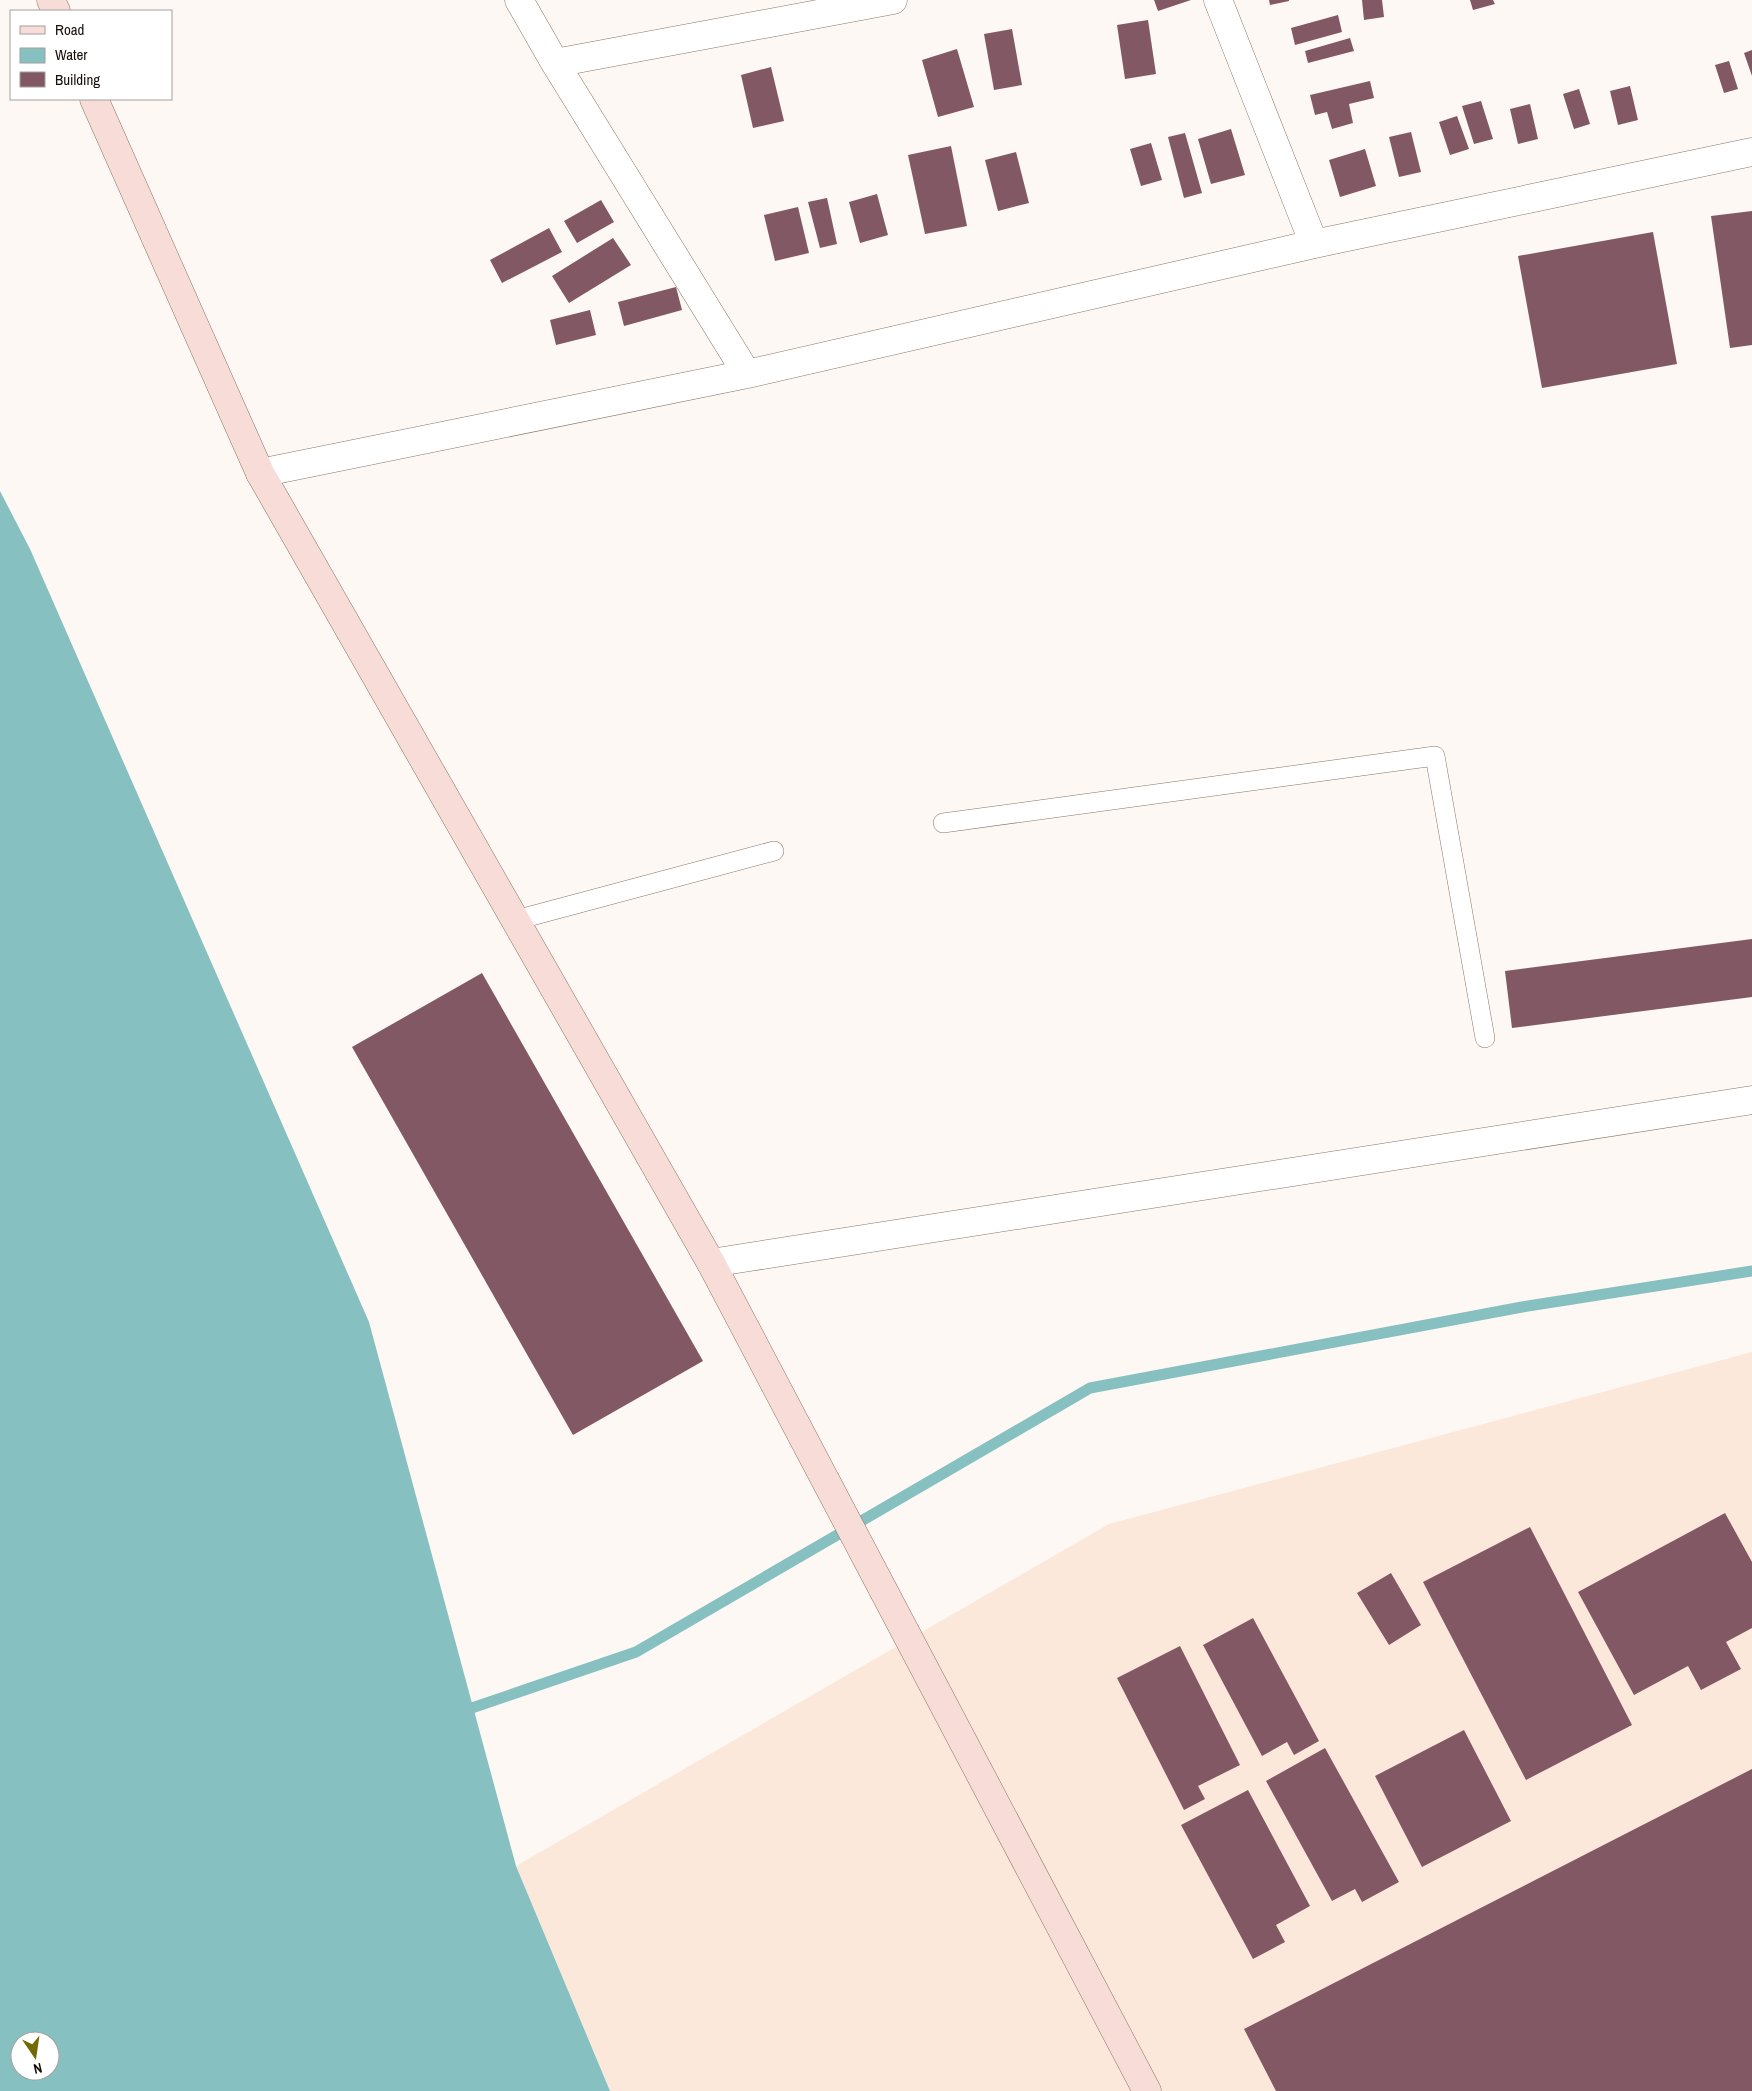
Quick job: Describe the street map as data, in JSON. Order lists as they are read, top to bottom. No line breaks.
{"legend":["Road","Water","Building"],"north":"bottom"}
